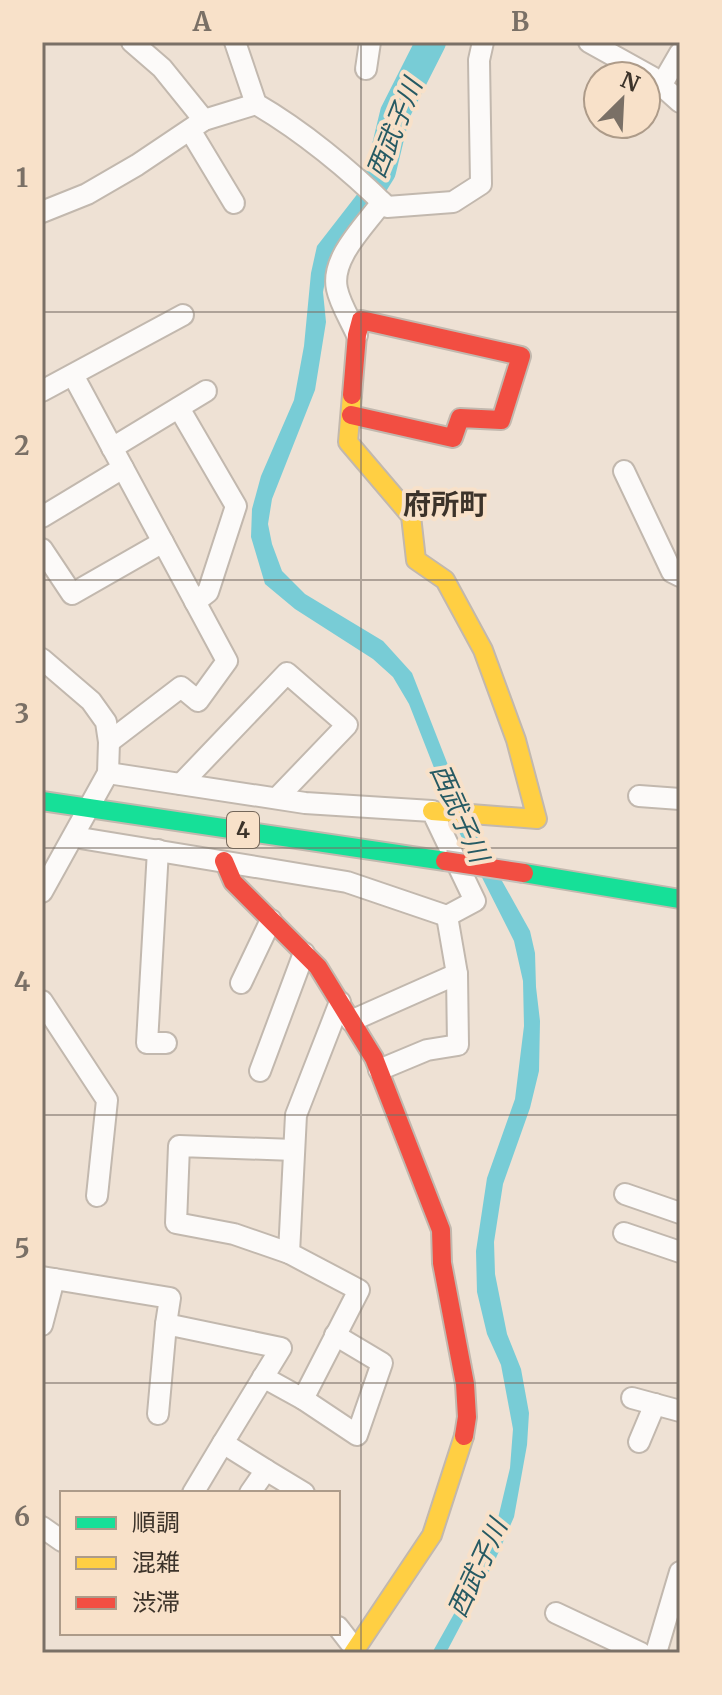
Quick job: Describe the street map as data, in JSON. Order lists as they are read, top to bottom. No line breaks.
{"streets":{"street":["4"]},"districts":["府所町"],"water":["西武子川"],"legend":["順調","混雑","渋滞"],"north":"top right","grid":{"columns":["A","B"],"rows":["1","2","3","4","5","6"]}}
